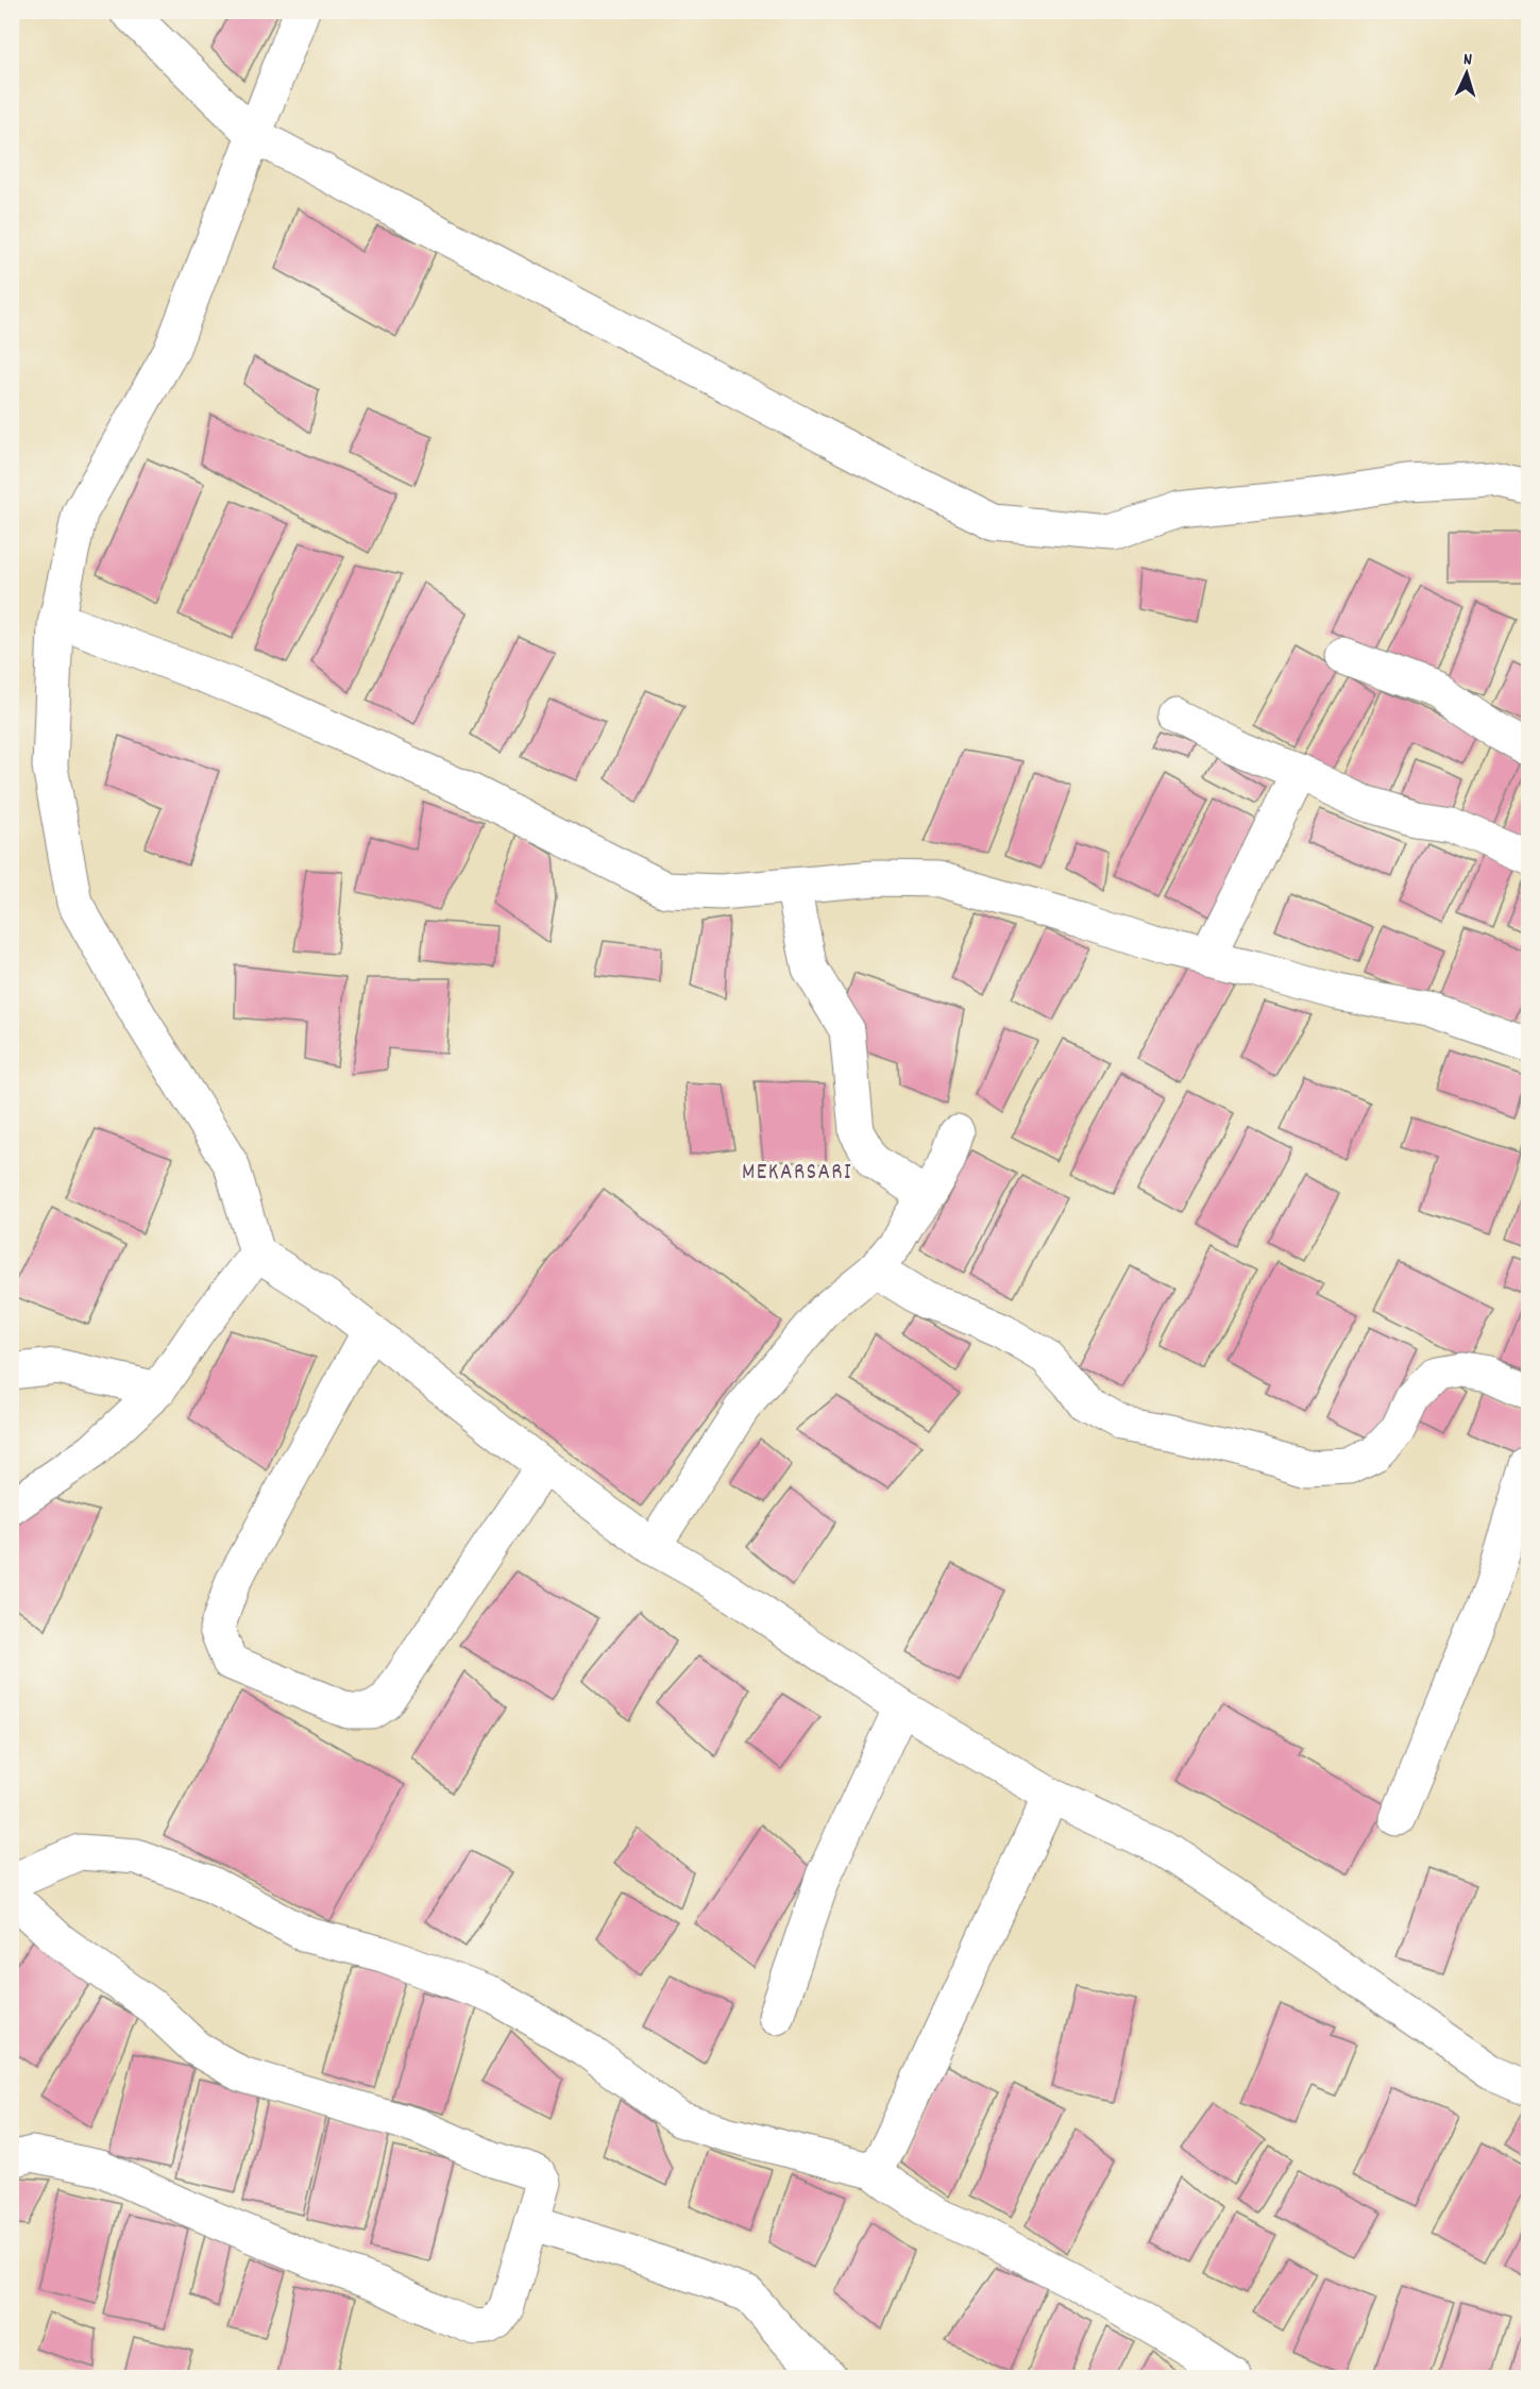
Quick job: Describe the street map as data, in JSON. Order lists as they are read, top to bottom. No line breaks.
{"districts":["MEKARSARI"],"north":"top"}
